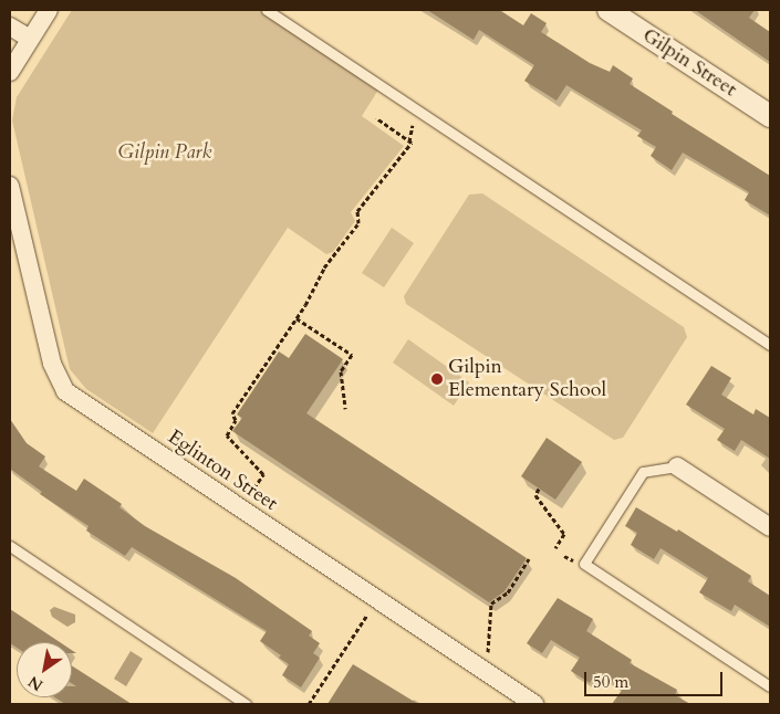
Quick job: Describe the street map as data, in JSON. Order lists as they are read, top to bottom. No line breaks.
{"streets":{"street":["Gilpin Street","Eglinton Street"]},"parks":["Gilpin Park"],"places":["Gilpin Elementary School"],"scale_bar":"50 m","north":"bottom left"}
